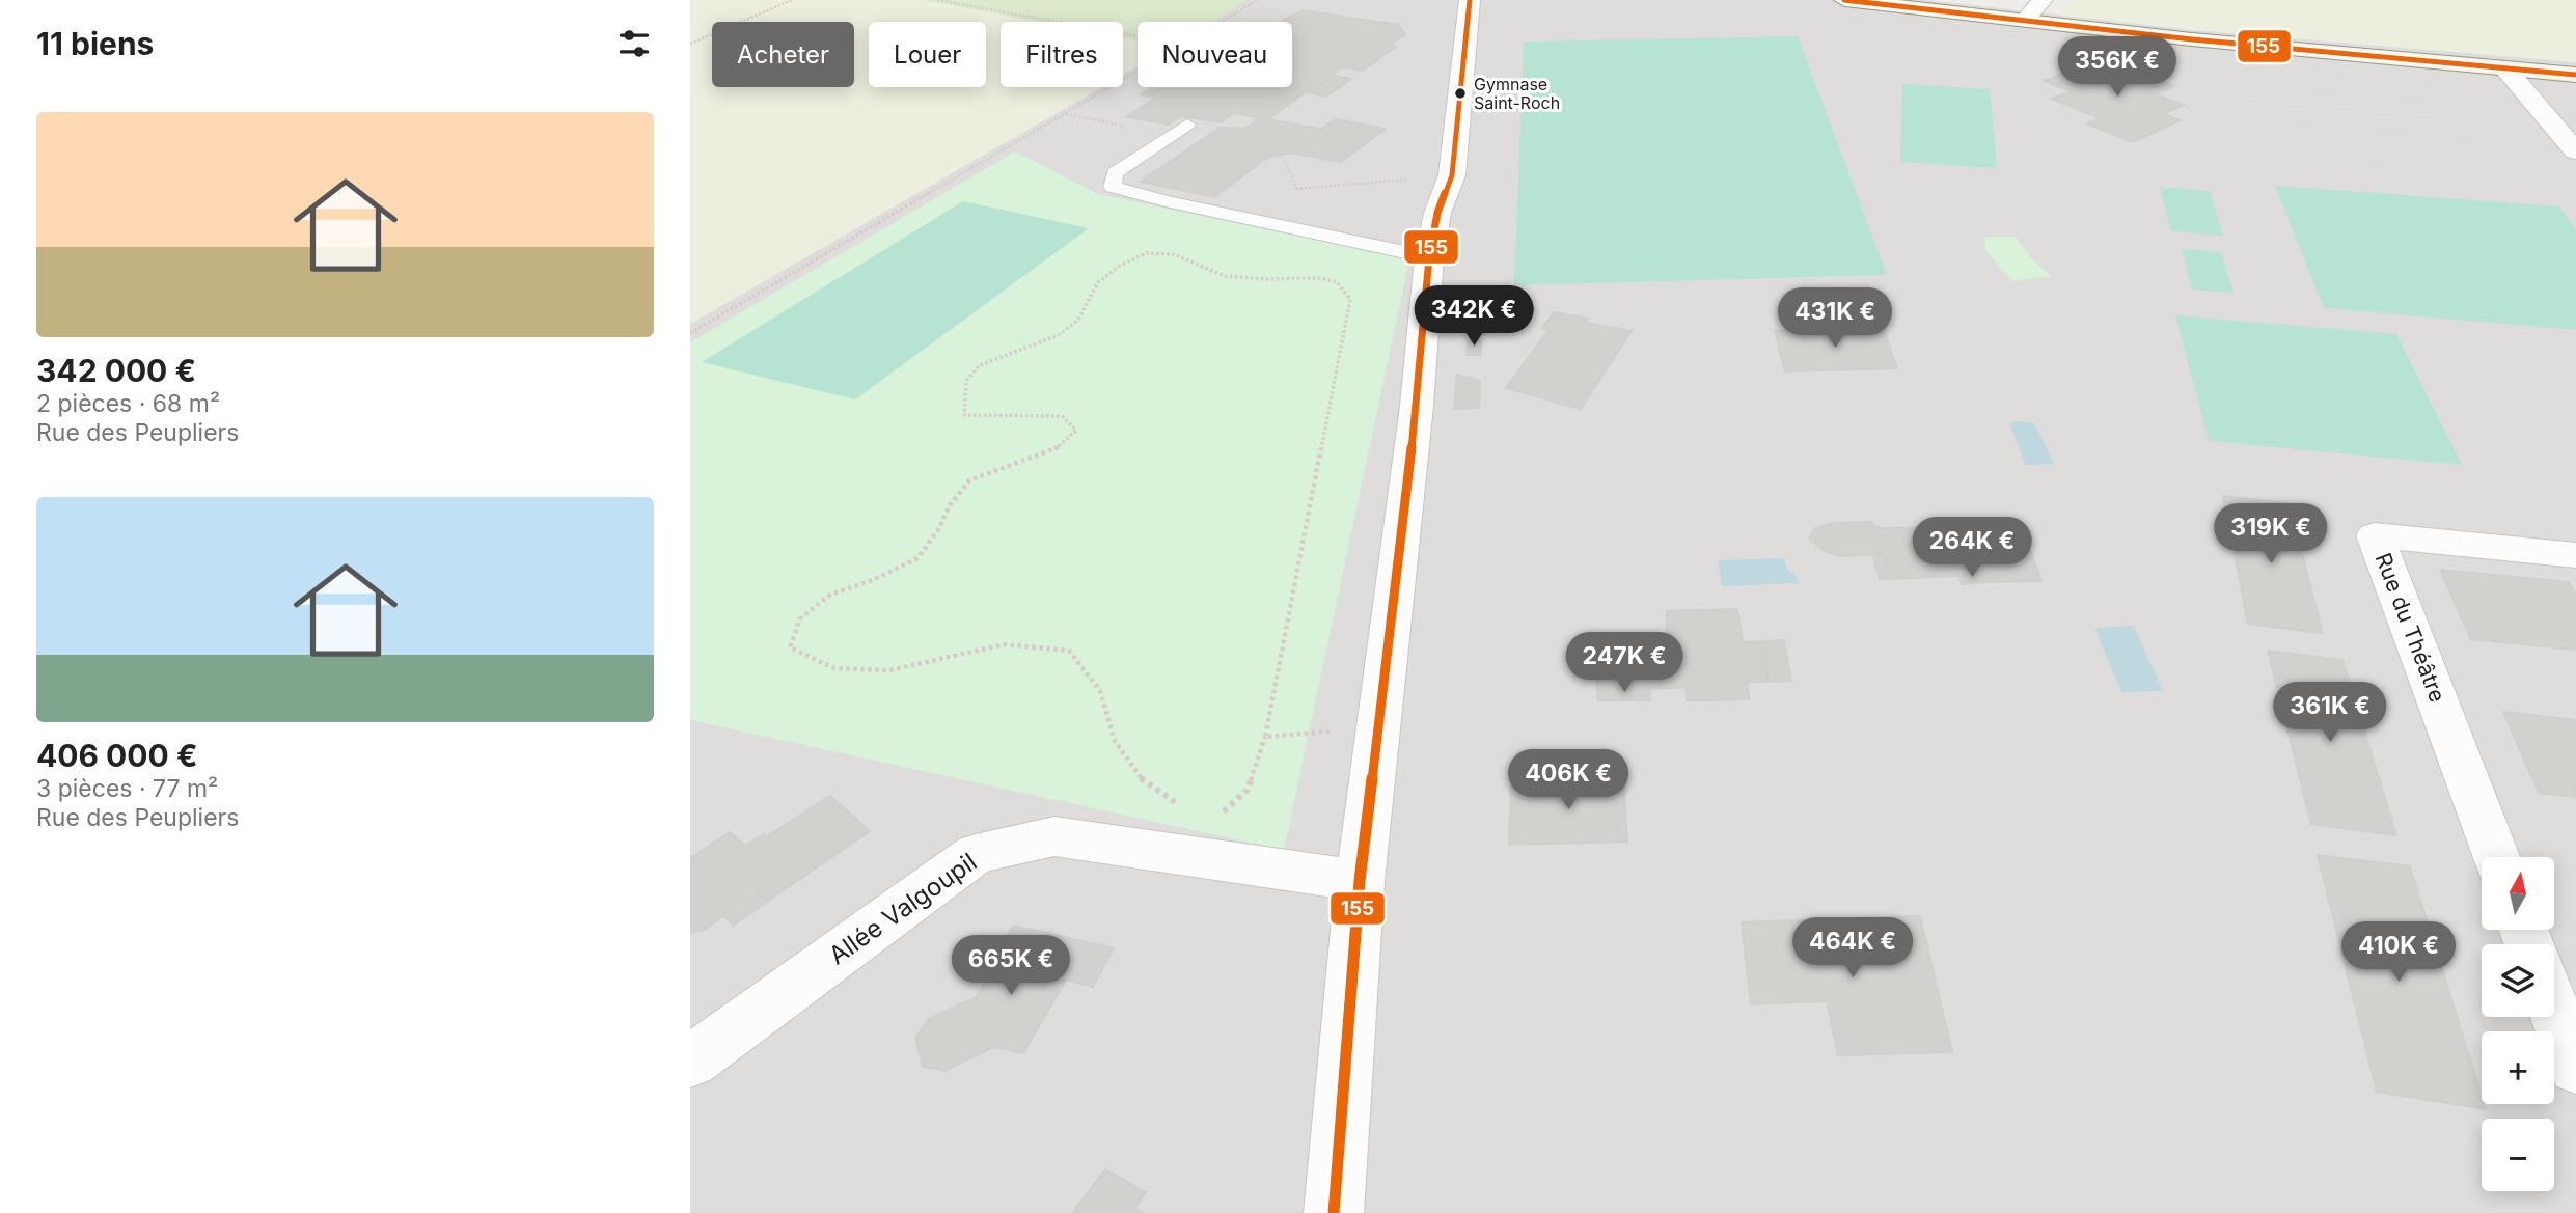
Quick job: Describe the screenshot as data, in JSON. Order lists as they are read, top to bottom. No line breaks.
{"streets":{"street":["Rue du Théâtre","Allée Valgoupil"]},"places":["Gymnase Saint-Roch"],"lines":["transit line 155"],"north":"top","page":{"heading":"11 biens","chip":["Acheter","Louer","Filtres","Nouveau"],"price":["356K €","342K €","431K €","319K €","264K €","247K €","361K €","406K €","464K €","410K €","665K €"],"list":[{"name":"342 000 €","note":"2 pièces · 68 m² · Rue des Peupliers"},{"name":"406 000 €","note":"3 pièces · 77 m² · Rue des Peupliers"}],"map_buttons":["+","−"]}}
